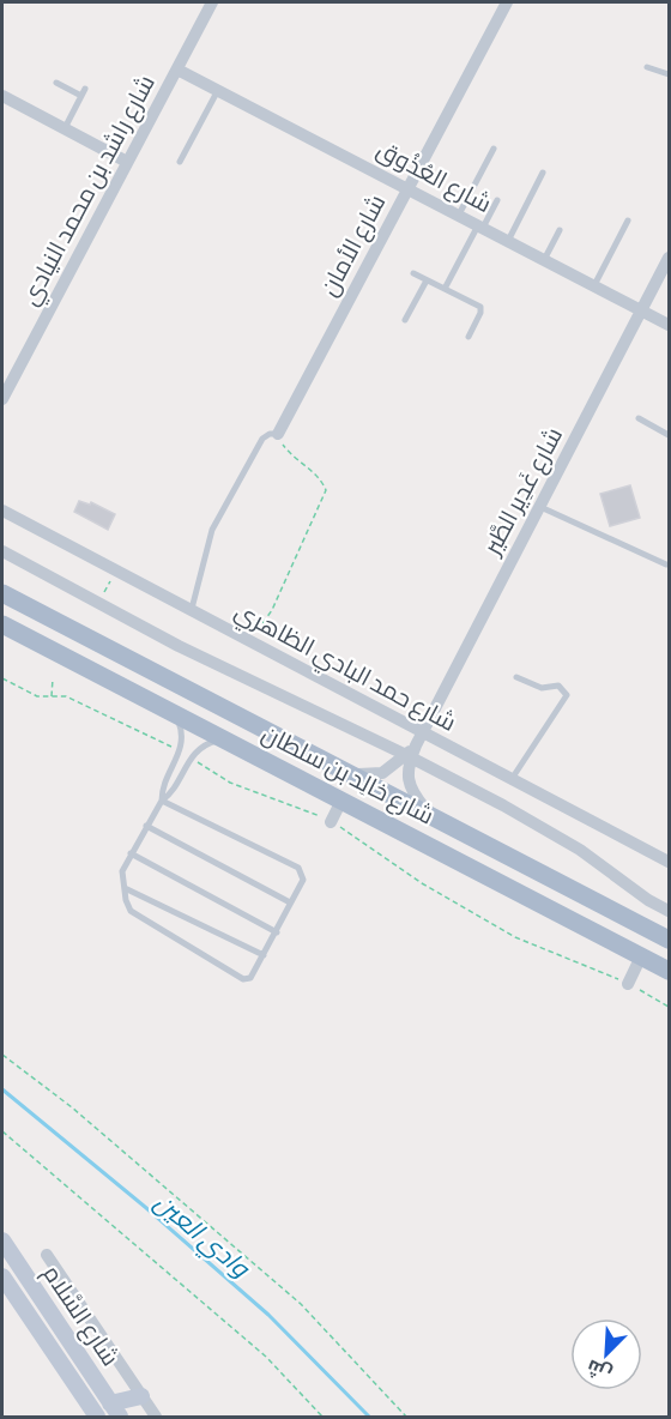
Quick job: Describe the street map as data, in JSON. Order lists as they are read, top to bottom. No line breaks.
{"streets":{"main road":["شارع خالِد بن سلطان"],"street":["شارع العُذُوق","شارع راشد بن محمد النيادي","شارع الأمان","شارع غَدِير الطَّير","شارع حمد البادي الظاهري","شارع السَّلام"]},"crossings":[["شارع العُذُوق","شارع راشد بن محمد النيادي"],["شارع العُذُوق","شارع الأمان"],["شارع العُذُوق","شارع غَدِير الطَّير"],["شارع غَدِير الطَّير","شارع حمد البادي الظاهري"],["شارع غَدِير الطَّير","شارع خالِد بن سلطان"]],"water":["وادي العين"],"north":"bottom left"}
